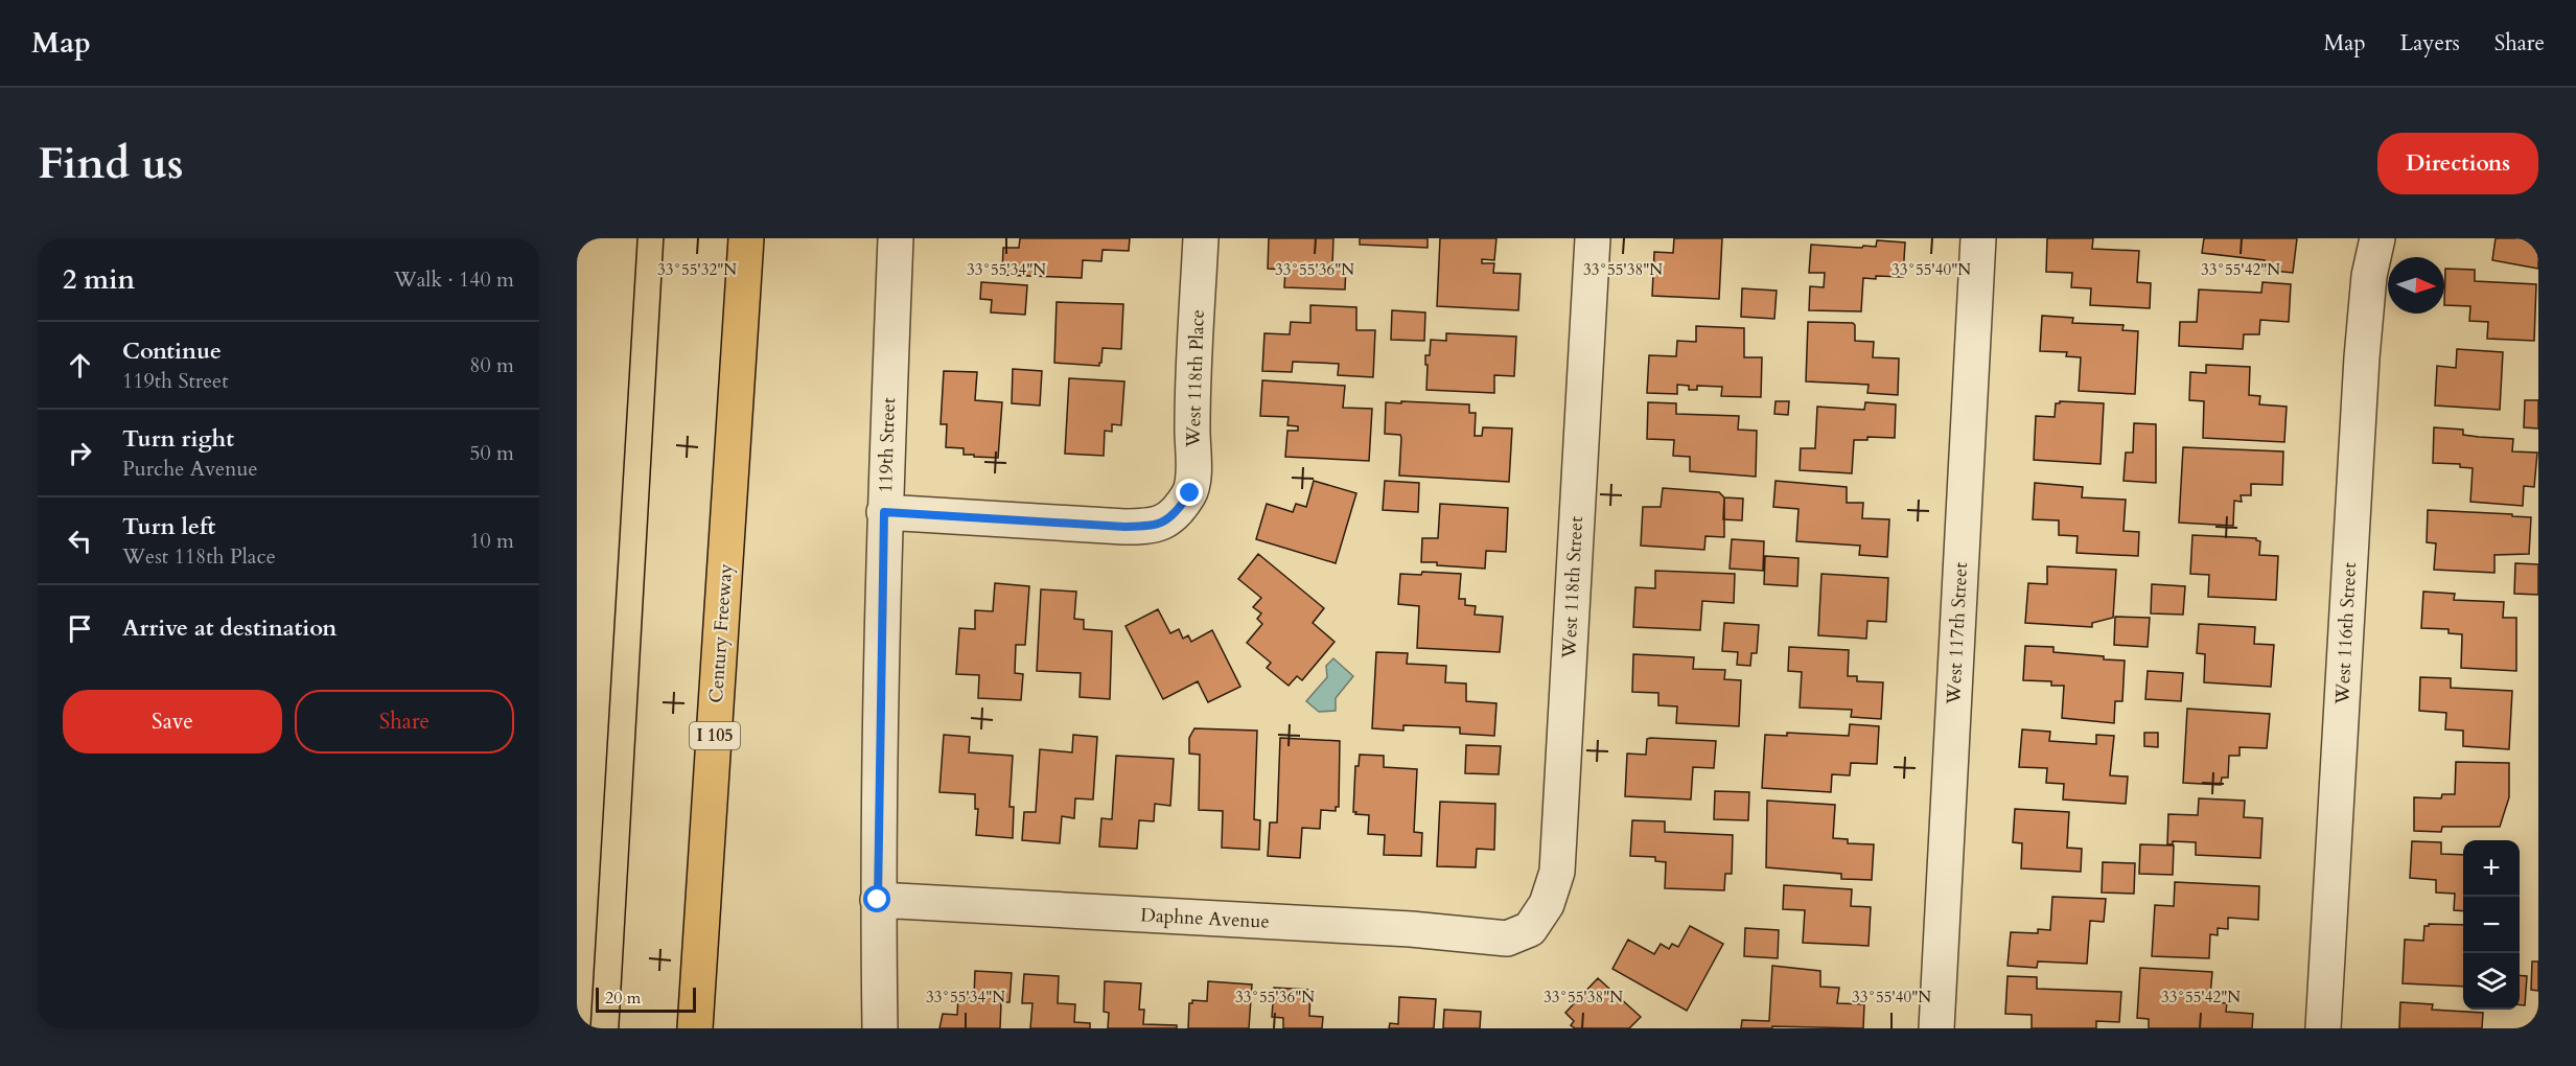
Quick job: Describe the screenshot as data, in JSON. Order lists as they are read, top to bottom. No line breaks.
{"streets":{"highway":["Century Freeway","I 105"],"street":["West 118th Place","119th Street","West 118th Street","West 117th Street","West 116th Street","Daphne Avenue"]},"crossings":[["West 118th Place","119th Street"],["119th Street","Daphne Avenue"],["West 118th Street","Daphne Avenue"]],"scale_bar":"20 m","north":"right","page":{"header":"Map","nav":["Map","Layers","Share"],"buttons":["Directions",["Save","Share"]],"title":"Find us","heading":["2 min","Walk · 140 m"],"list":[["Continue","119th Street","80 m"],["Turn right","Purche Avenue","50 m"],["Turn left","West 118th Place","10 m"],"Arrive at destination"],"map_buttons":["+","−"],"scale":"20 m"},"coordinates":["33°55'32\"N","33°55'34\"N","33°55'36\"N","33°55'38\"N","33°55'40\"N","33°55'42\"N"]}
